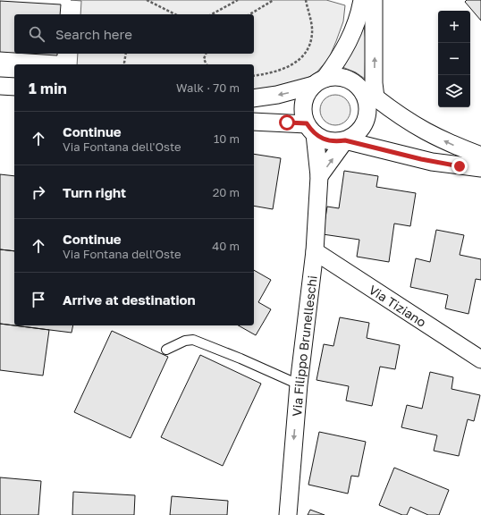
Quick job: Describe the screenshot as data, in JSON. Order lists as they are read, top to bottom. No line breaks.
{"streets":{"street":["Via Tiziano","Via Filippo Brunelleschi"]},"crossings":[["Via Tiziano","Via Filippo Brunelleschi"]],"page":{"map_buttons":["+","−"],"search":"Search here","heading":["1 min","Walk · 70 m"],"list":[["Continue","Via Fontana dell'Oste","10 m"],["Turn right","20 m"],["Continue","Via Fontana dell'Oste","40 m"],"Arrive at destination"]}}
